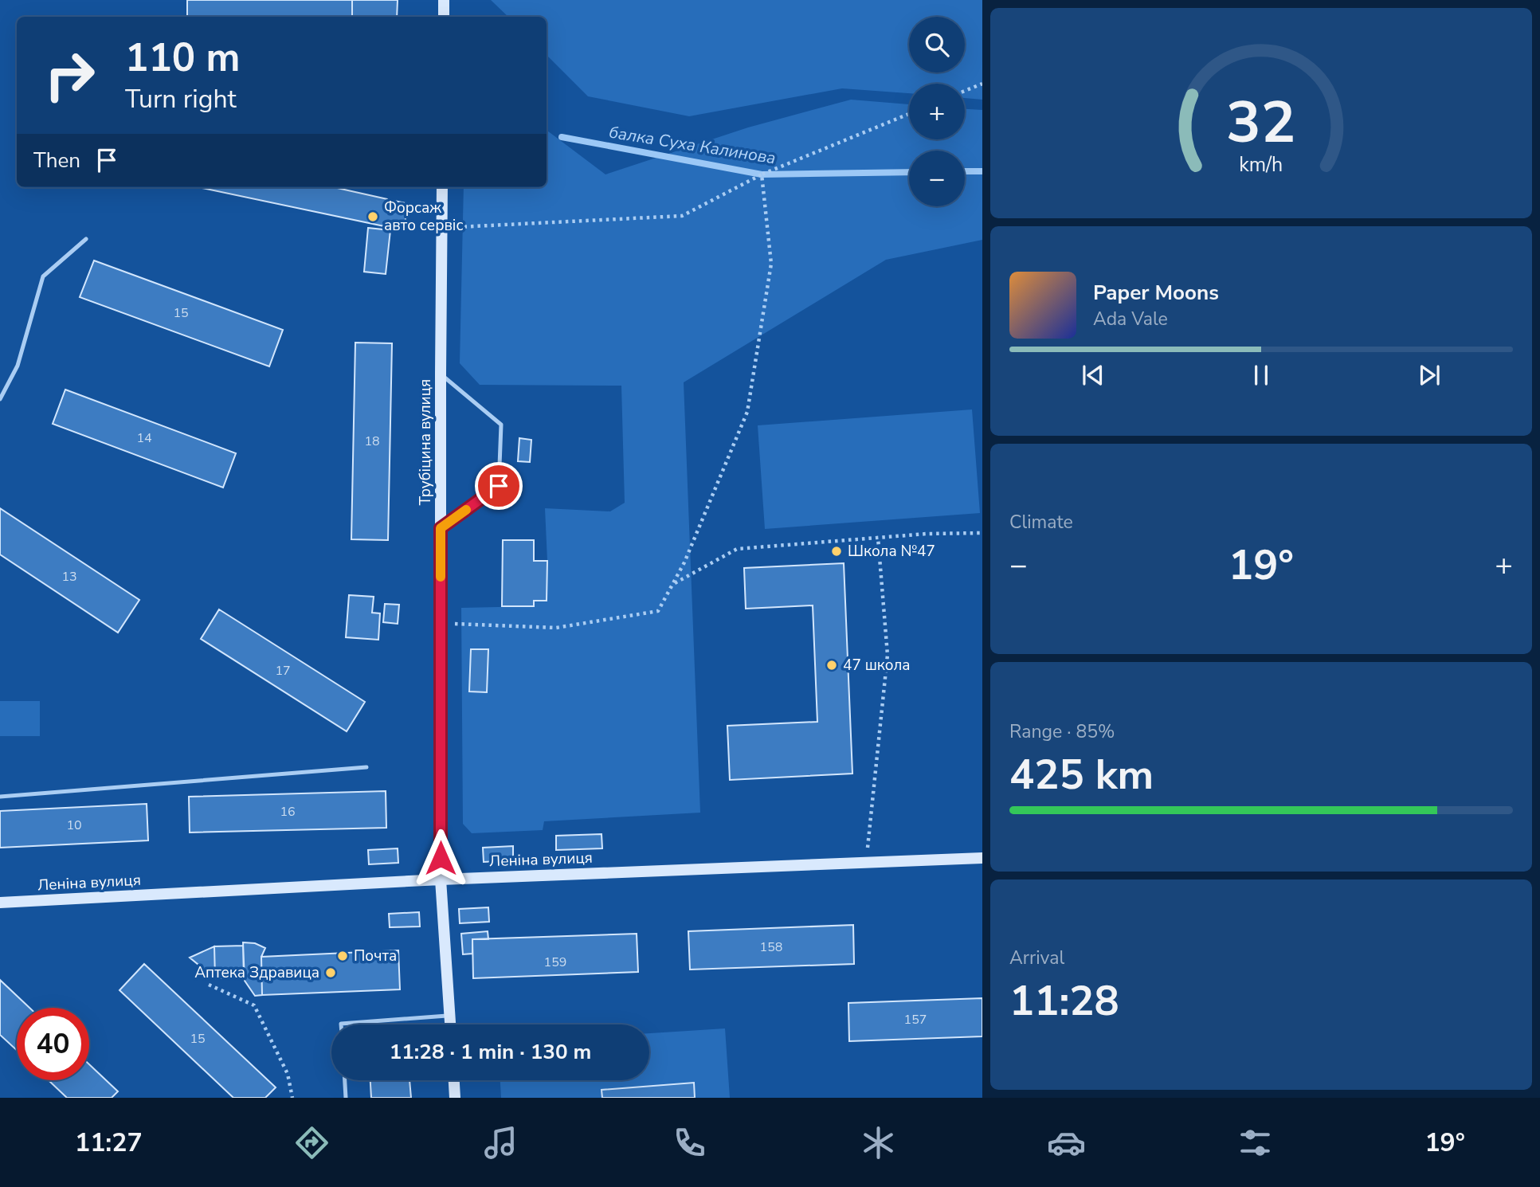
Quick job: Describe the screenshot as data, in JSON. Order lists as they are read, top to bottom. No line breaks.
{"streets":{"main road":["Трубіцина вулиця","Леніна вулиця"]},"crossings":[["Трубіцина вулиця","Леніна вулиця"]],"water":["балка Суха Калинова"],"places":["Форсаж авто сервіс","Школа №47","47 школа","Почта","Аптека Здравица"],"house_numbers":["15","14","18","13","17","16","10","158","159","157","15"],"page":{"map_buttons":["+","−"],"turn":["110 m","Turn right"],"then":"Then","song":["Paper Moons","Ada Vale"],"tile":["Climate",["Range · 85%","425 km"],["Arrival","11:28"]],"heat":["−","19°","+"],"limit":"40","trip":"11:28 · 1 min · 130 m","tabs":["11:27","19°"],"gauge":["32","km/h"]}}
